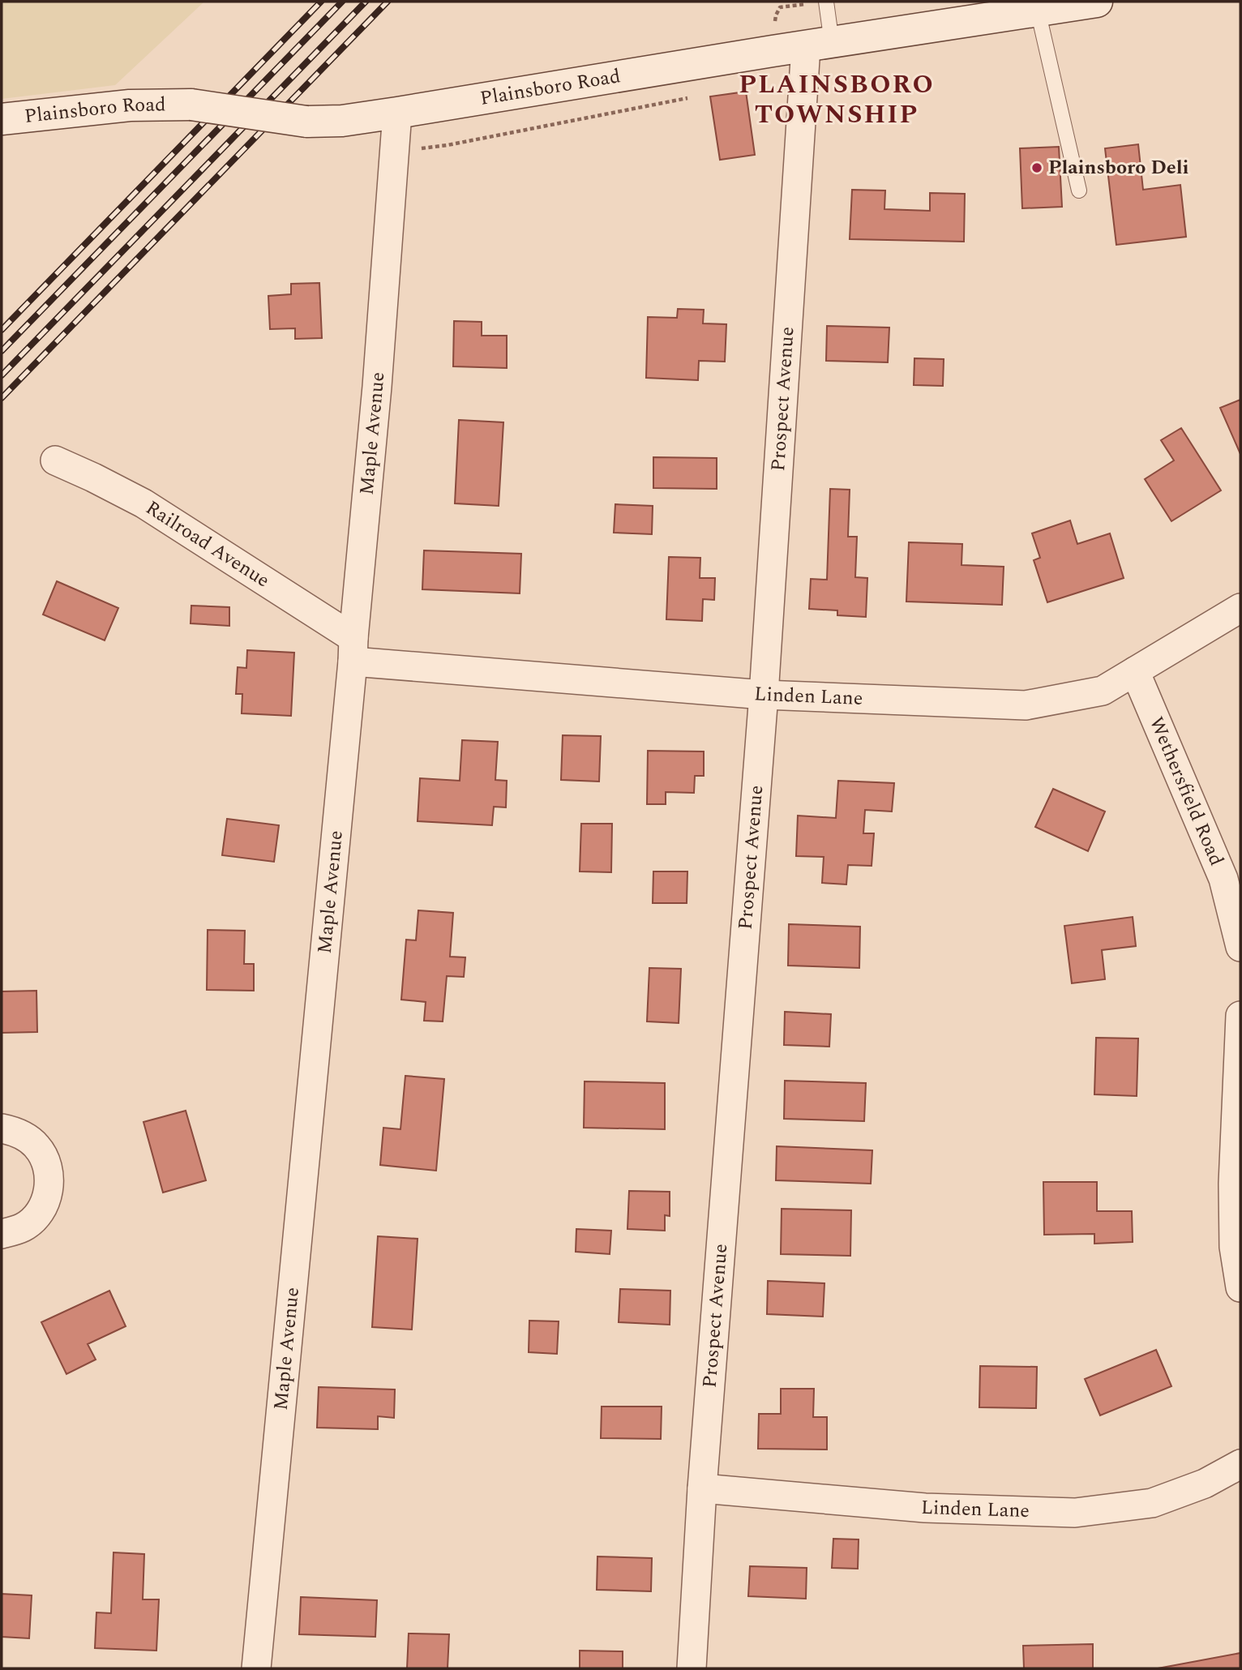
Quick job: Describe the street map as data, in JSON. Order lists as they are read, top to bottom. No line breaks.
{"streets":{"street":["Plainsboro Road","Prospect Avenue","Maple Avenue","Railroad Avenue","Linden Lane","Wethersfield Road"]},"crossings":[["Plainsboro Road","Prospect Avenue"],["Plainsboro Road","Maple Avenue"],["Prospect Avenue","Linden Lane"],["Maple Avenue","Railroad Avenue"],["Maple Avenue","Linden Lane"],["Railroad Avenue","Linden Lane"],["Linden Lane","Wethersfield Road"]],"districts":["PLAINSBORO TOWNSHIP"],"places":["Plainsboro Deli"]}
